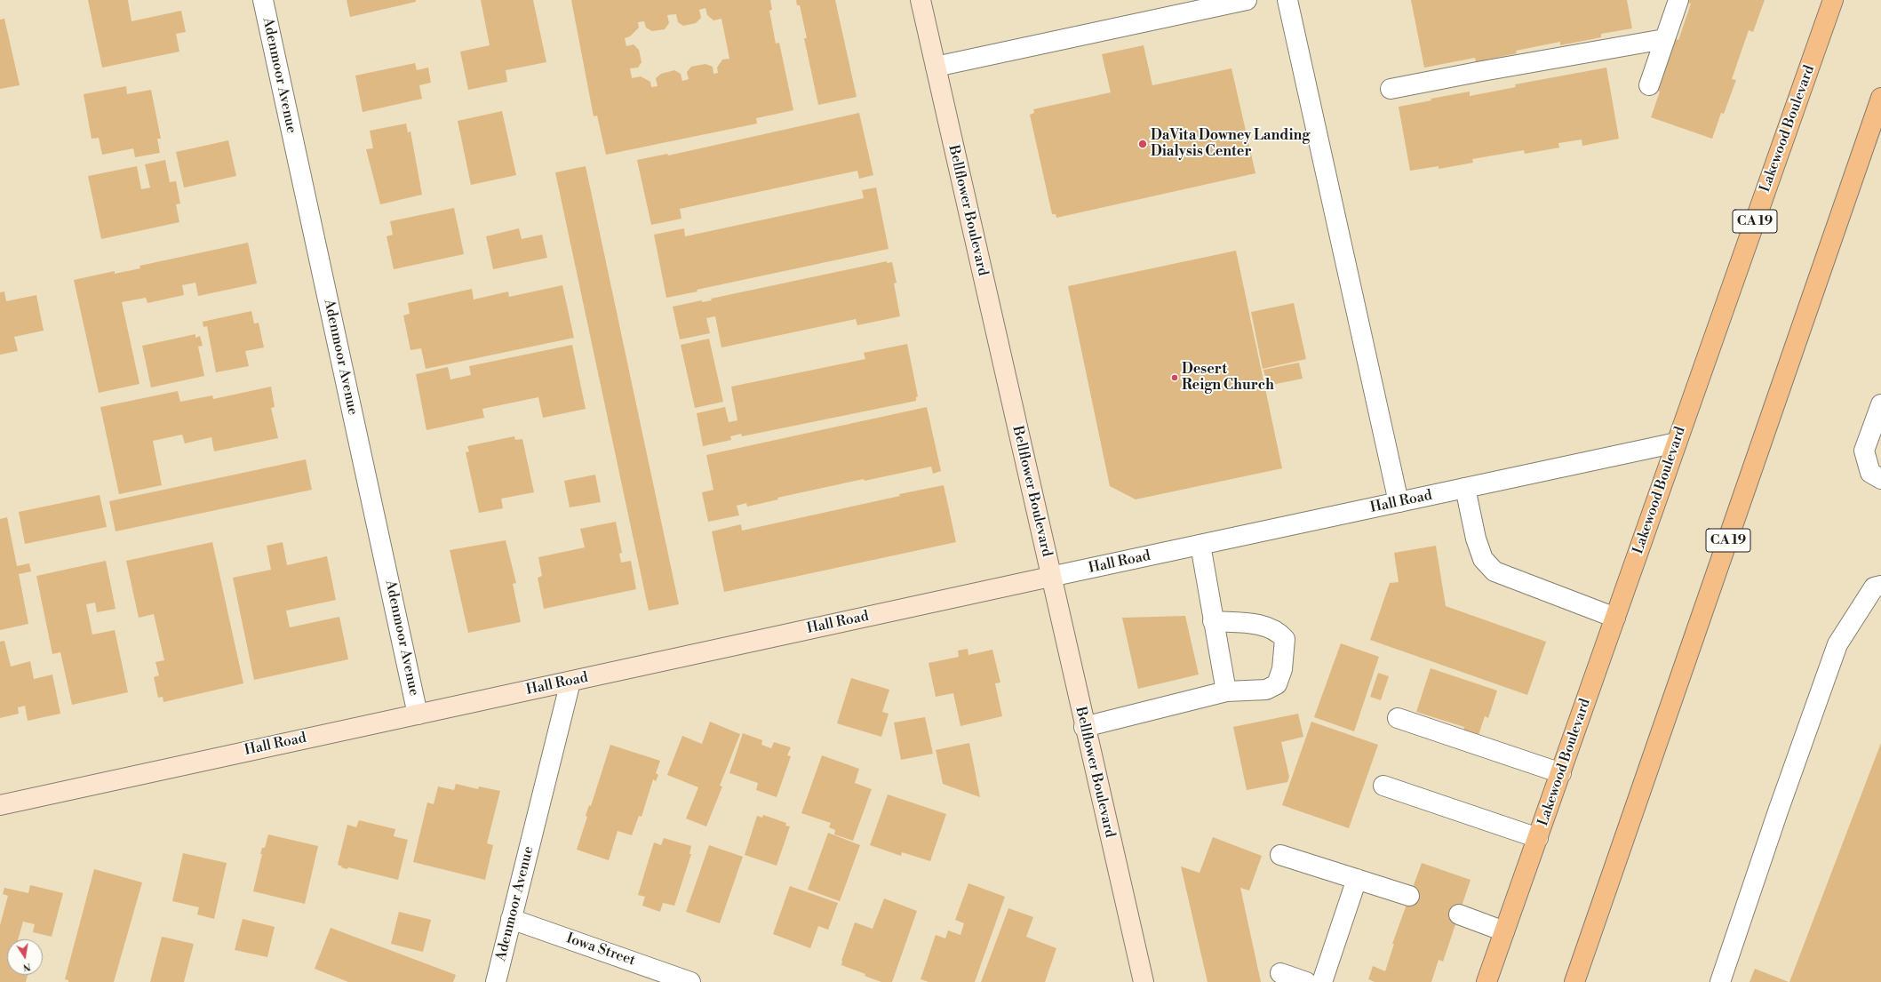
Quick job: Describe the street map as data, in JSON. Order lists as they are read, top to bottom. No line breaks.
{"streets":{"main road":["Lakewood Boulevard","CA 19"],"street":["Adenmoor Avenue","Bellflower Boulevard","Hall Road","Iowa Street"]},"crossings":[["Adenmoor Avenue","Hall Road"],["Adenmoor Avenue","Iowa Street"],["Lakewood Boulevard","Hall Road"],["Bellflower Boulevard","Hall Road"]],"places":["DaVita Downey Landing Dialysis Center","Desert Reign Church"],"north":"bottom"}
